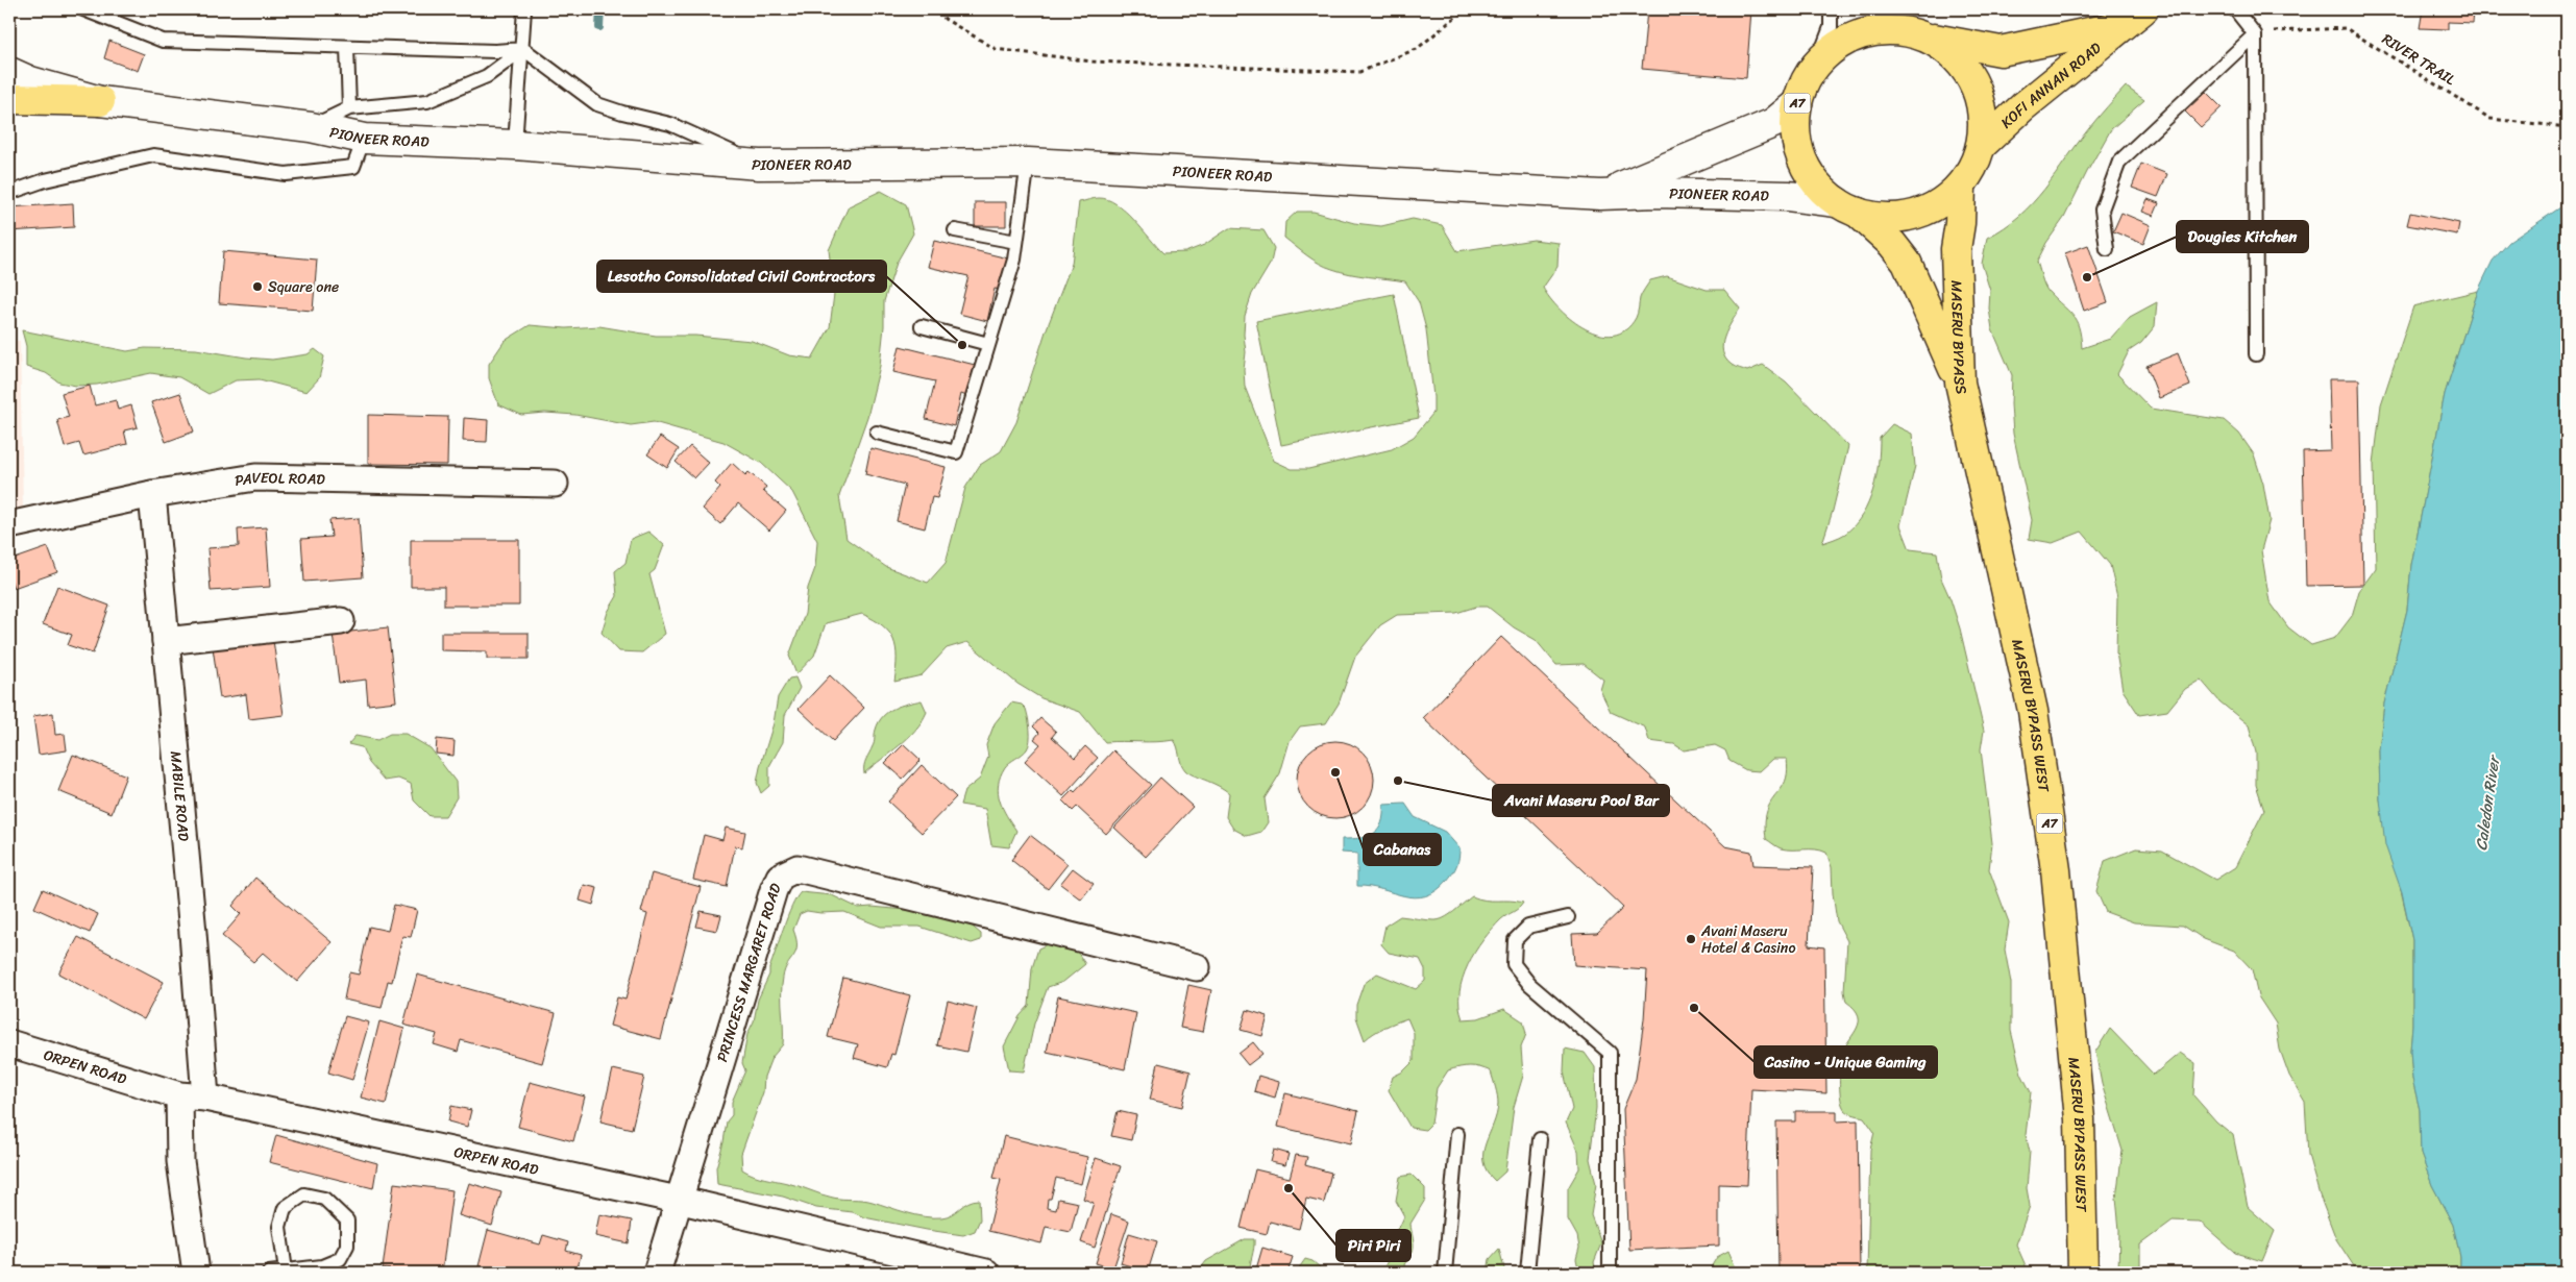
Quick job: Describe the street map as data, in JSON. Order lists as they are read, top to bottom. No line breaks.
{"streets":{"main road":["KOFI ANNAN ROAD","A7","PIONEER ROAD","MASERU BYPASS","MASERU BYPASS WEST"],"street":["PAVEOL ROAD","MABILE ROAD","PRINCESS MARGARET ROAD","ORPEN ROAD"],"path":["RIVER TRAIL"]},"crossings":[["KOFI ANNAN ROAD","A7"],["A7","PIONEER ROAD"],["A7","MASERU BYPASS"],["PIONEER ROAD","MASERU BYPASS"],["MASERU BYPASS","MASERU BYPASS WEST"],["PAVEOL ROAD","MABILE ROAD"],["MABILE ROAD","ORPEN ROAD"],["PRINCESS MARGARET ROAD","ORPEN ROAD"]],"water":["Caledon River"],"places":["Dougies Kitchen","Square one","Lesotho Consolidated Civil Contractors","Cabanas","Avani Maseru Pool Bar","Avani Maseru Hotel & Casino","Casino - Unique Gaming","Piri Piri"]}
